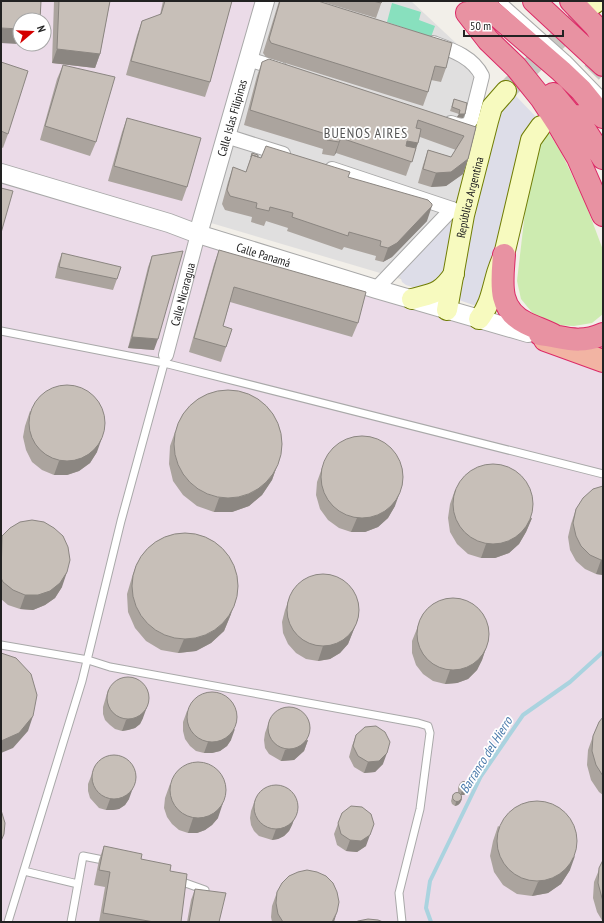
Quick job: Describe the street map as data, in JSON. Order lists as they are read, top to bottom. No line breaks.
{"streets":{"main road":["República Argentina"],"street":["Calle Islas Filipinas","Calle Panamá","Calle Nicaragua"]},"crossings":[["Calle Islas Filipinas","Calle Panamá"],["Calle Islas Filipinas","Calle Nicaragua"],["República Argentina","Calle Panamá"],["Calle Panamá","Calle Nicaragua"]],"districts":["BUENOS AIRES"],"water":["Barranco del Hierro"],"scale_bar":"50 m","north":"right"}
